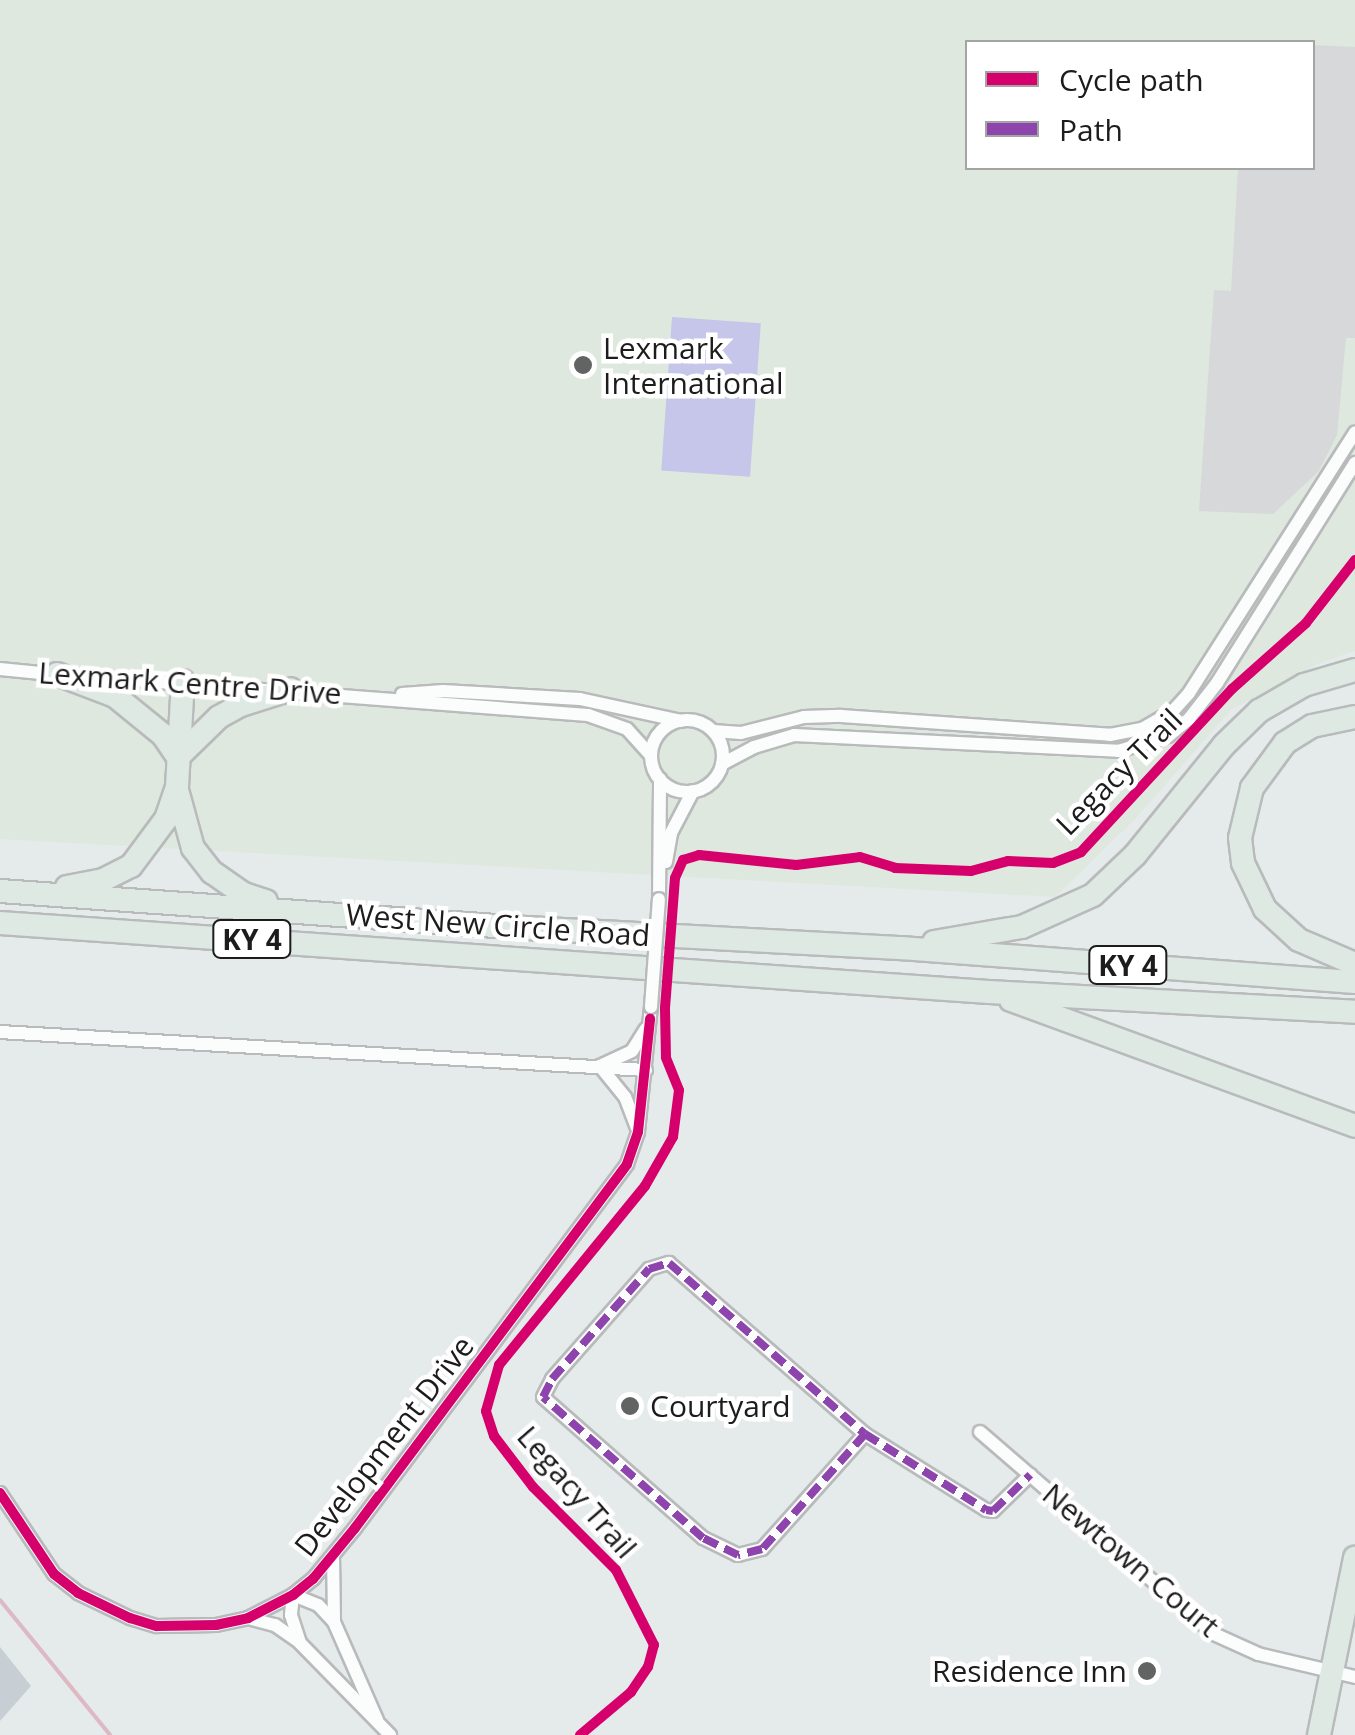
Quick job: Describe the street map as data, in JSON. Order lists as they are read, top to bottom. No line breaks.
{"streets":{"highway":["West New Circle Road","KY 4"],"street":["Lexmark Centre Drive","Development Drive","Newtown Court"],"cycle path":["Legacy Trail"]},"crossings":[["Lexmark Centre Drive","Development Drive"]],"places":["Lexmark International","Courtyard","Residence Inn"],"legend":["Cycle path","Path"]}
